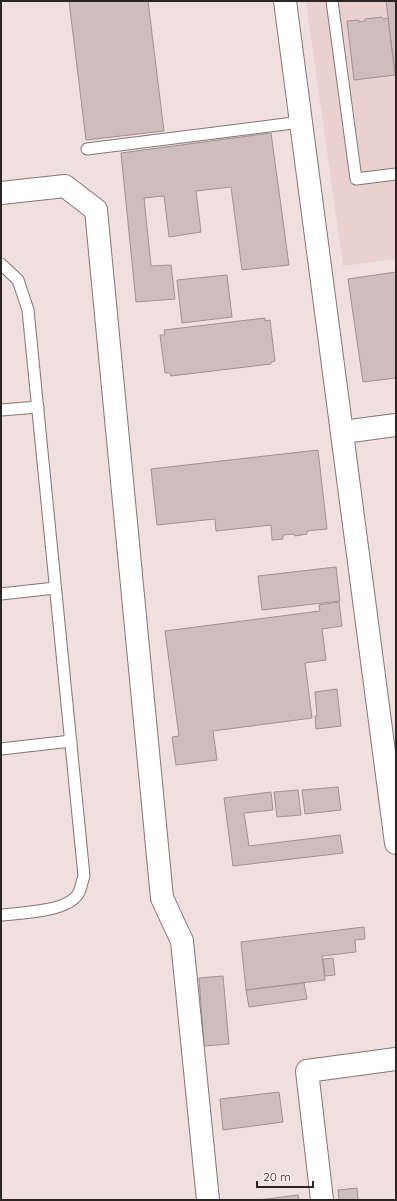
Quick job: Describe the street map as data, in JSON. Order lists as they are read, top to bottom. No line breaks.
{"scale_bar":"20 m"}
